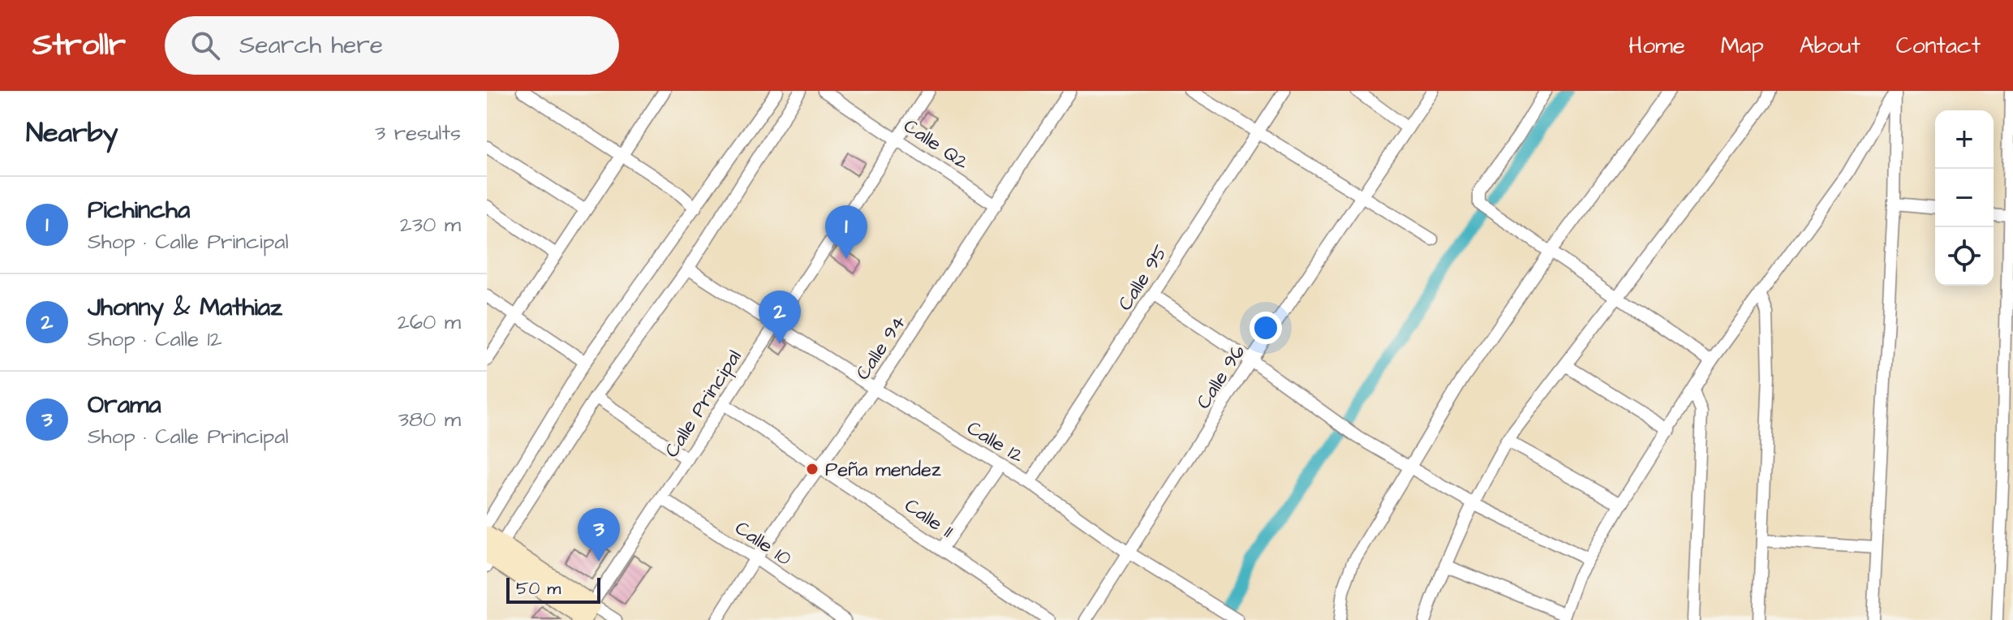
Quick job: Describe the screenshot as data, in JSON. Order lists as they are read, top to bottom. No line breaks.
{"streets":{"street":["Calle Q2","Calle 95","Calle 94","Calle 96","Calle Principal","Calle 12","Calle 11","Calle 10"]},"crossings":[["Calle Q2","Calle 94"],["Calle Q2","Calle Principal"],["Calle 95","Calle 12"],["Calle 94","Calle 12"],["Calle 94","Calle 11"],["Calle 94","Calle 10"],["Calle 96","Calle 12"],["Calle Principal","Calle 12"],["Calle Principal","Calle 11"],["Calle Principal","Calle 10"]],"places":["Peña mendez"],"scale_bar":"50 m","page":{"header":"Strollr","search":"Search here","nav":["Home","Map","About","Contact"],"heading":["Nearby","3 results"],"map_buttons":["+","−"],"list":[{"mark":"1","name":"Pichincha","note":"Shop · Calle Principal","value":"230 m"},{"mark":"2","name":"Jhonny & Mathiaz","note":"Shop · Calle 12","value":"260 m"},{"mark":"3","name":"Orama","note":"Shop · Calle Principal","value":"380 m"}],"pins":["1","2","3"],"scale":"50 m"}}
